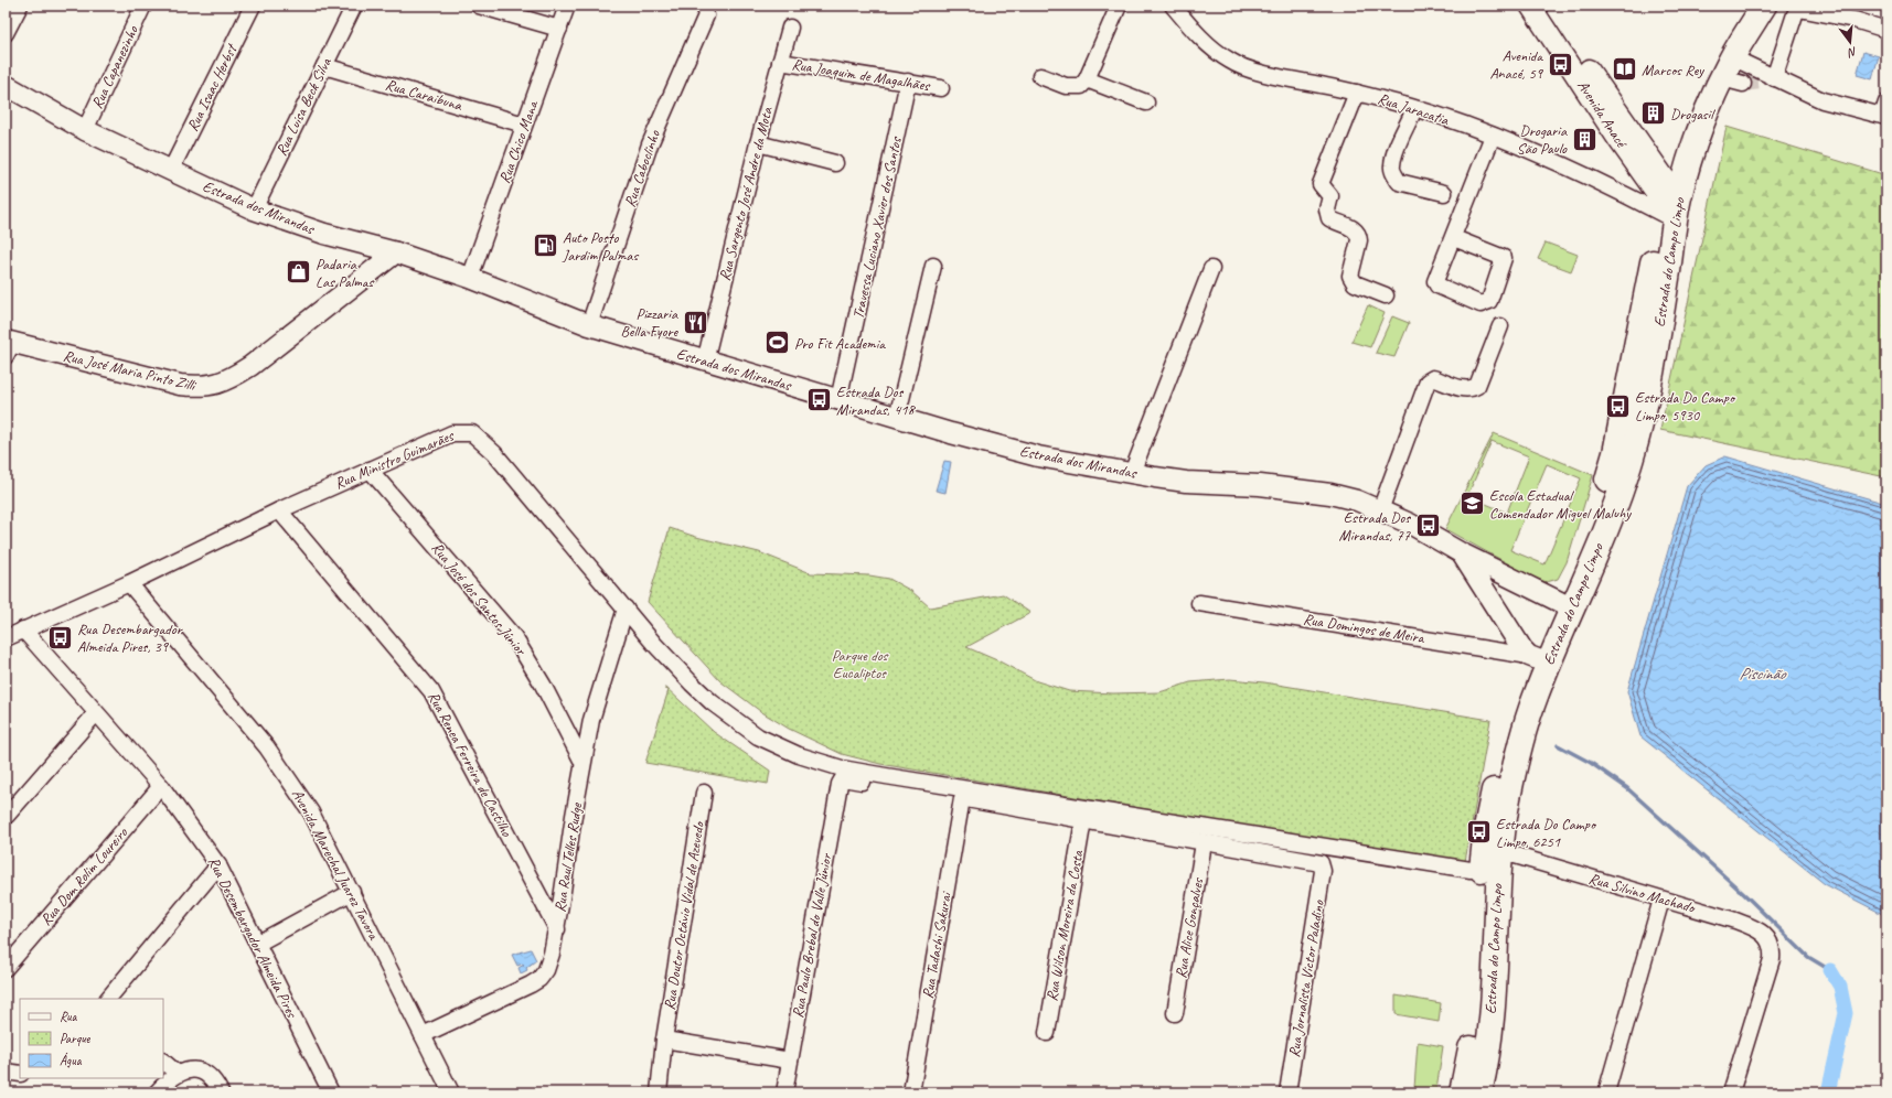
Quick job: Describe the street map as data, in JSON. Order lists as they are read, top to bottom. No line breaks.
{"streets":{"main road":["Estrada do Campo Limpo"],"street":["Rua Capanezinho","Rua Joaquim de Magalhães","Rua Isaac Herbst","Rua Caraibuna","Rua Luisa Beck Silva","Rua Jaracatia","Avenida Anacé","Rua Chico Mana","Rua Caboclinho","Rua Sargento José Andre da Mota","Estrada dos Mirandas","Travessa Luciano Xavier dos Santos","Rua José Maria Pinto Zilli","Rua Ministro Guimarães","Rua José dos Santos Júnior","Rua Domingos de Meira","Rua Renea Ferreira de Castilho","Rua Raul Telles Rudge","Avenida Marechal Juarez Tavora","Rua Dom Rolim Loureiro","Rua Silvino Machado","Rua Doutor Octávio Vidal de Azevedo","Rua Wilson Moreira da Costa","Rua Alice Gonçalves","Rua Paulo Brebal do Valle Júnior","Rua Desembargador Almeida Pires","Rua Tadashi Sakurai","Rua Jornalista Victor Paladino"]},"crossings":[["Rua Capanezinho","Estrada dos Mirandas"],["Rua Joaquim de Magalhães","Rua Sargento José Andre da Mota"],["Rua Joaquim de Magalhães","Travessa Luciano Xavier dos Santos"],["Rua Isaac Herbst","Estrada dos Mirandas"],["Rua Caraibuna","Rua Luisa Beck Silva"],["Rua Caraibuna","Rua Chico Mana"],["Rua Luisa Beck Silva","Estrada dos Mirandas"],["Rua Jaracatia","Avenida Anacé"],["Rua Jaracatia","Estrada do Campo Limpo"],["Avenida Anacé","Estrada do Campo Limpo"],["Rua Chico Mana","Estrada dos Mirandas"],["Rua Caboclinho","Estrada dos Mirandas"],["Rua Sargento José Andre da Mota","Estrada dos Mirandas"],["Estrada dos Mirandas","Travessa Luciano Xavier dos Santos"],["Estrada dos Mirandas","Estrada do Campo Limpo"],["Estrada dos Mirandas","Rua José Maria Pinto Zilli"],["Estrada dos Mirandas","Rua Domingos de Meira"],["Estrada do Campo Limpo","Rua Domingos de Meira"],["Estrada do Campo Limpo","Rua Silvino Machado"],["Rua Ministro Guimarães","Rua José dos Santos Júnior"],["Rua Ministro Guimarães","Rua Renea Ferreira de Castilho"],["Rua Ministro Guimarães","Rua Raul Telles Rudge"],["Rua Ministro Guimarães","Avenida Marechal Juarez Tavora"],["Rua Ministro Guimarães","Rua Desembargador Almeida Pires"],["Rua José dos Santos Júnior","Rua Raul Telles Rudge"],["Rua Renea Ferreira de Castilho","Rua Raul Telles Rudge"],["Rua Raul Telles Rudge","Avenida Marechal Juarez Tavora"],["Rua Dom Rolim Loureiro","Rua Desembargador Almeida Pires"],["Rua Alice Gonçalves","Rua Jornalista Victor Paladino"],["Rua Paulo Brebal do Valle Júnior","Rua Tadashi Sakurai"]],"water":["Piscinão"],"parks":["Parque dos Eucaliptos"],"places":{"bus stop":["Avenida Anacé, 59","Estrada Dos Mirandas, 418","Estrada Do Campo Limpo, 5930","Estrada Dos Mirandas, 77","Rua Desembargador Almeida Pires, 39","Estrada Do Campo Limpo, 6251"],"library":["Marcos Rey"],"building":["Drogasil","Drogaria São Paulo"],"fuel station":["Auto Posto Jardim Palmas"],"shop":["Padaria Las Palmas"],"restaurant":["Pizzaria Bella Fyore"],"sports":["Pro Fit Academia"],"school or university":["Escola Estadual Comendador Miguel Maluhy"]},"legend":["Rua","Parque","Água"],"north":"bottom"}
